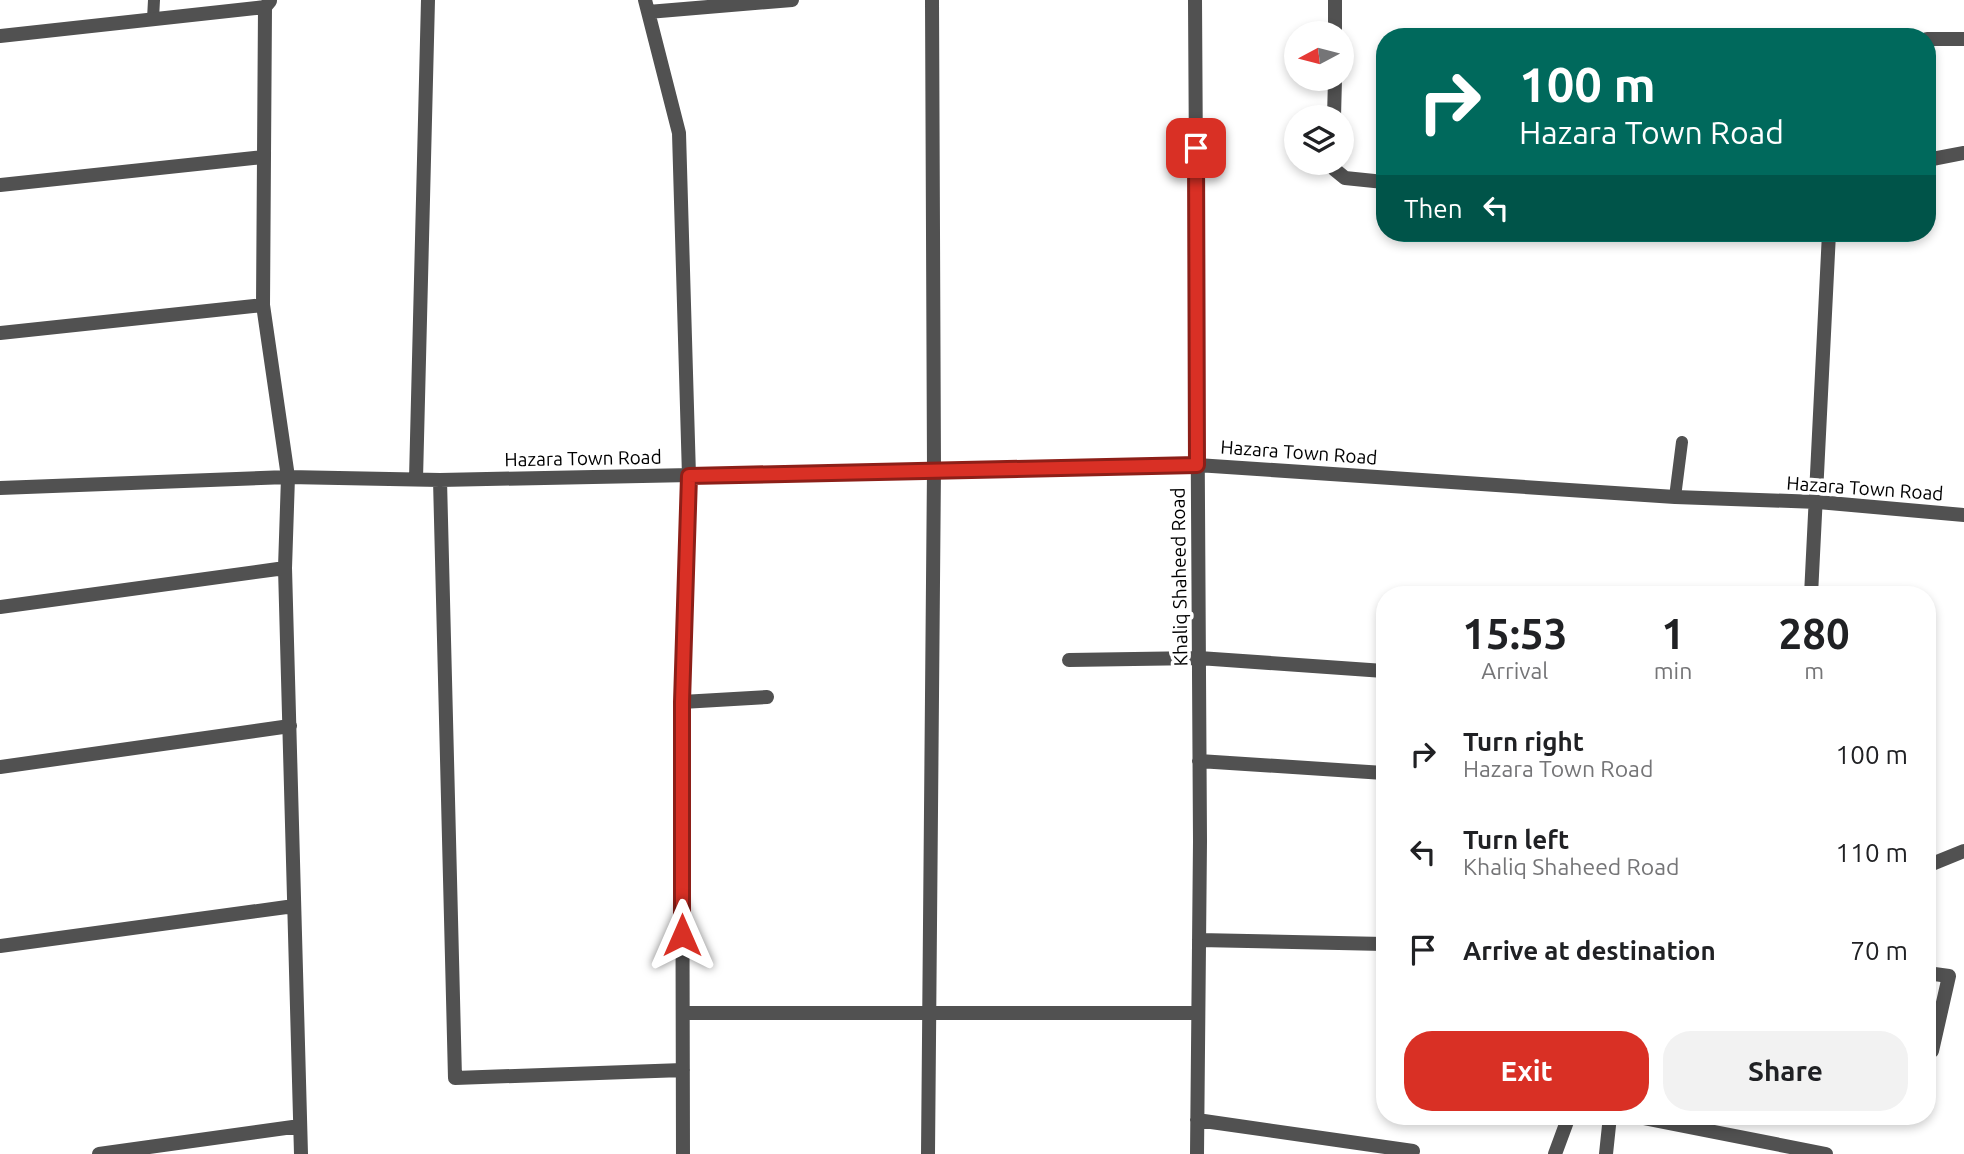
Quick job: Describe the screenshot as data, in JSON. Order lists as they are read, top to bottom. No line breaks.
{"streets":{"street":["Hazara Town Road","Khaliq Shaheed Road"]},"crossings":[["Hazara Town Road","Khaliq Shaheed Road"]],"north":"left","page":{"turn":["100 m","Hazara Town Road"],"then":"Then","eta":["15:53","Arrival","1","min","280","m"],"list":[{"name":"Turn right","note":"Hazara Town Road","value":"100 m"},{"name":"Turn left","note":"Khaliq Shaheed Road","value":"110 m"},{"name":"Arrive at destination","value":"70 m"}],"buttons":["Exit","Share"]}}
